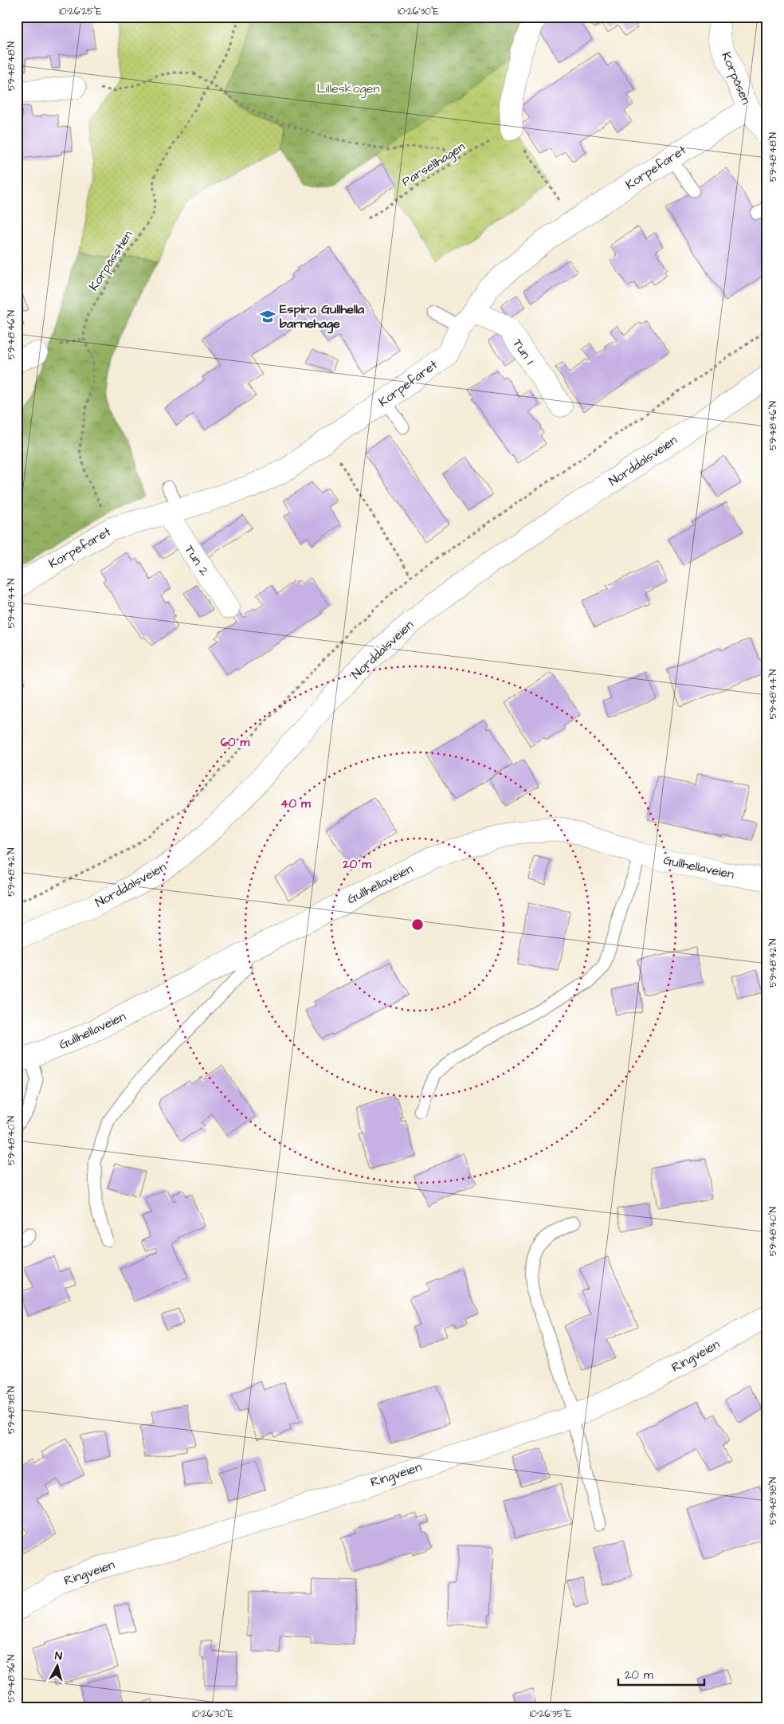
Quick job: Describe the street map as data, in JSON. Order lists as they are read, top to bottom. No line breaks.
{"streets":{"street":["Korpåsen","Korpefaret","Tun 1","Norddalsveien","Tun 2","Gullhellaveien","Ringveien"],"path":["Parsellhagen","Korpåsstien"]},"crossings":[["Korpåsen","Korpefaret"],["Korpefaret","Korpåsstien"],["Korpefaret","Tun 1"],["Korpefaret","Tun 2"]],"parks":["Lilleskogen"],"places":{"school or university":["Espira Gullhella barnehage"]},"scale_bar":"20 m","north":"top","coordinates":["10°26'25\"E","10°26'30\"E","59°48'48\"N","59°48'46\"N","59°48'44\"N","59°48'42\"N","59°48'40\"N","59°48'38\"N","59°48'36\"N","10°26'35\"E"],"rings":["60 m","40 m","20 m"]}
